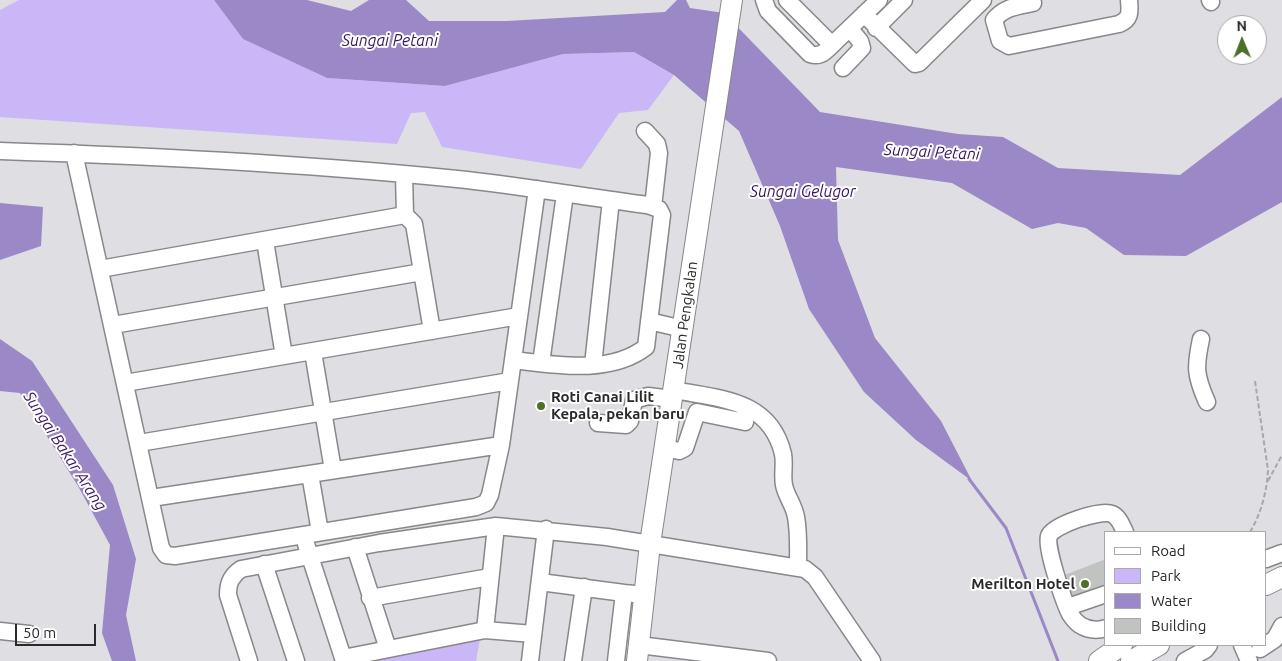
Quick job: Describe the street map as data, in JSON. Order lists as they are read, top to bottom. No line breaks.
{"streets":{"main road":["Jalan Pengkalan"]},"water":["Sungai Petani","Sungai Gelugor","Sungai Bakar Arang"],"places":["Roti Canai Lilit Kepala, pekan baru","Merilton Hotel"],"legend":["Road","Park","Water","Building"],"scale_bar":"50 m","north":"top"}
